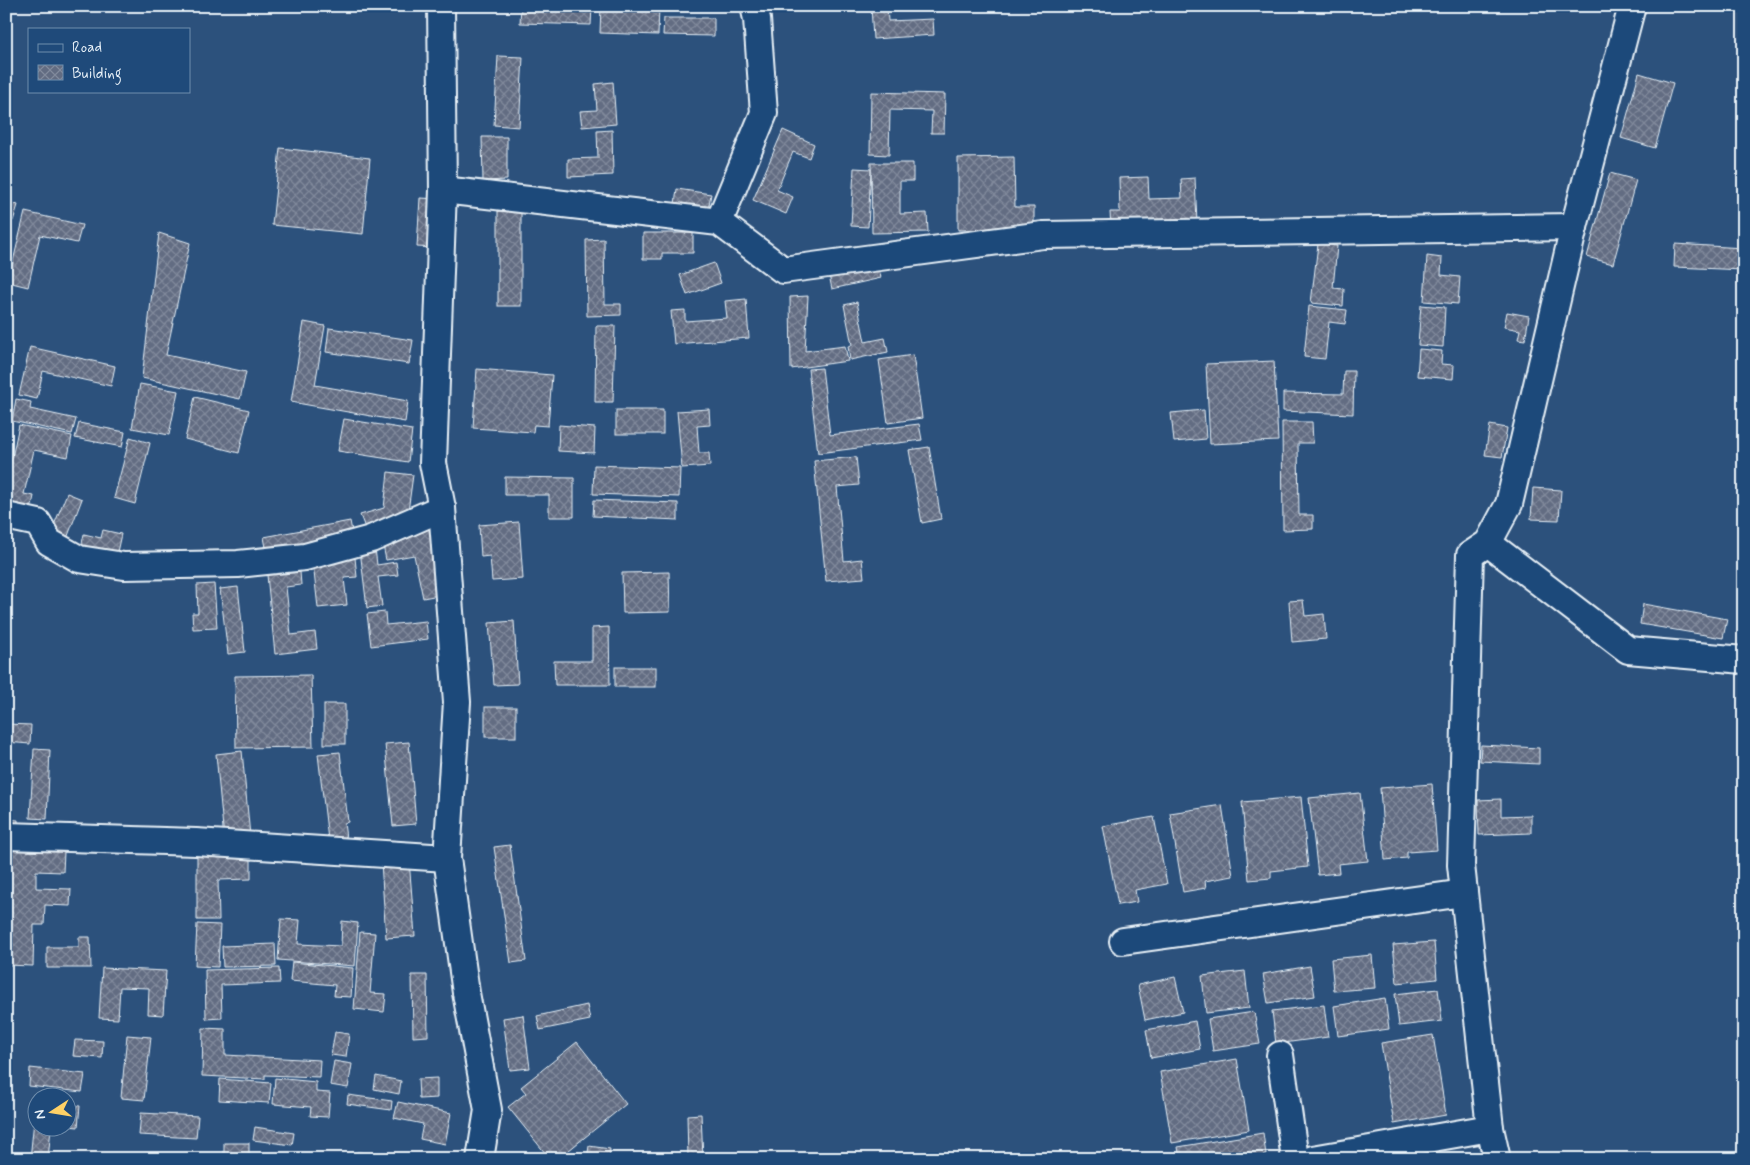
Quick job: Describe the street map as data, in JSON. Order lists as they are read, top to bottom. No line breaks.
{"legend":["Road","Building"],"north":"left"}
